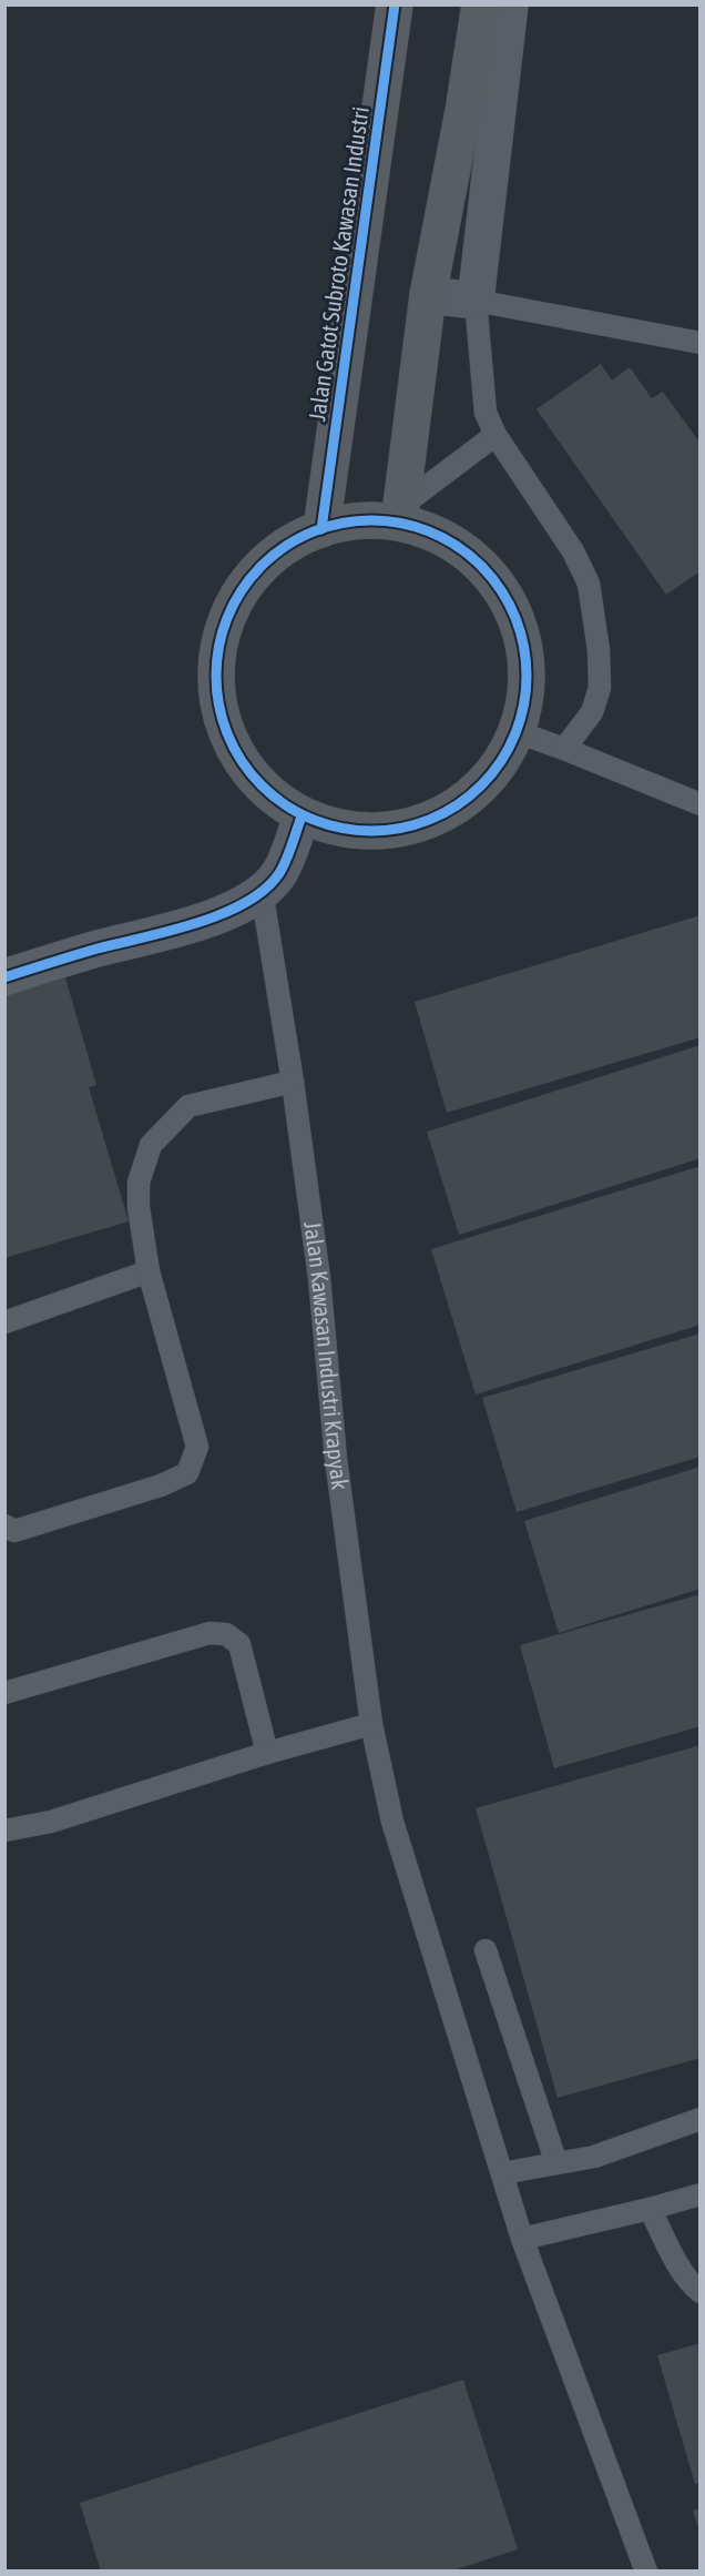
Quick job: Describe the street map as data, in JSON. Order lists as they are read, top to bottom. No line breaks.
{"streets":{"street":["Jalan Gatot Subroto Kawasan Industri"],"lane":["Jalan Kawasan Industri Krapyak"]}}
